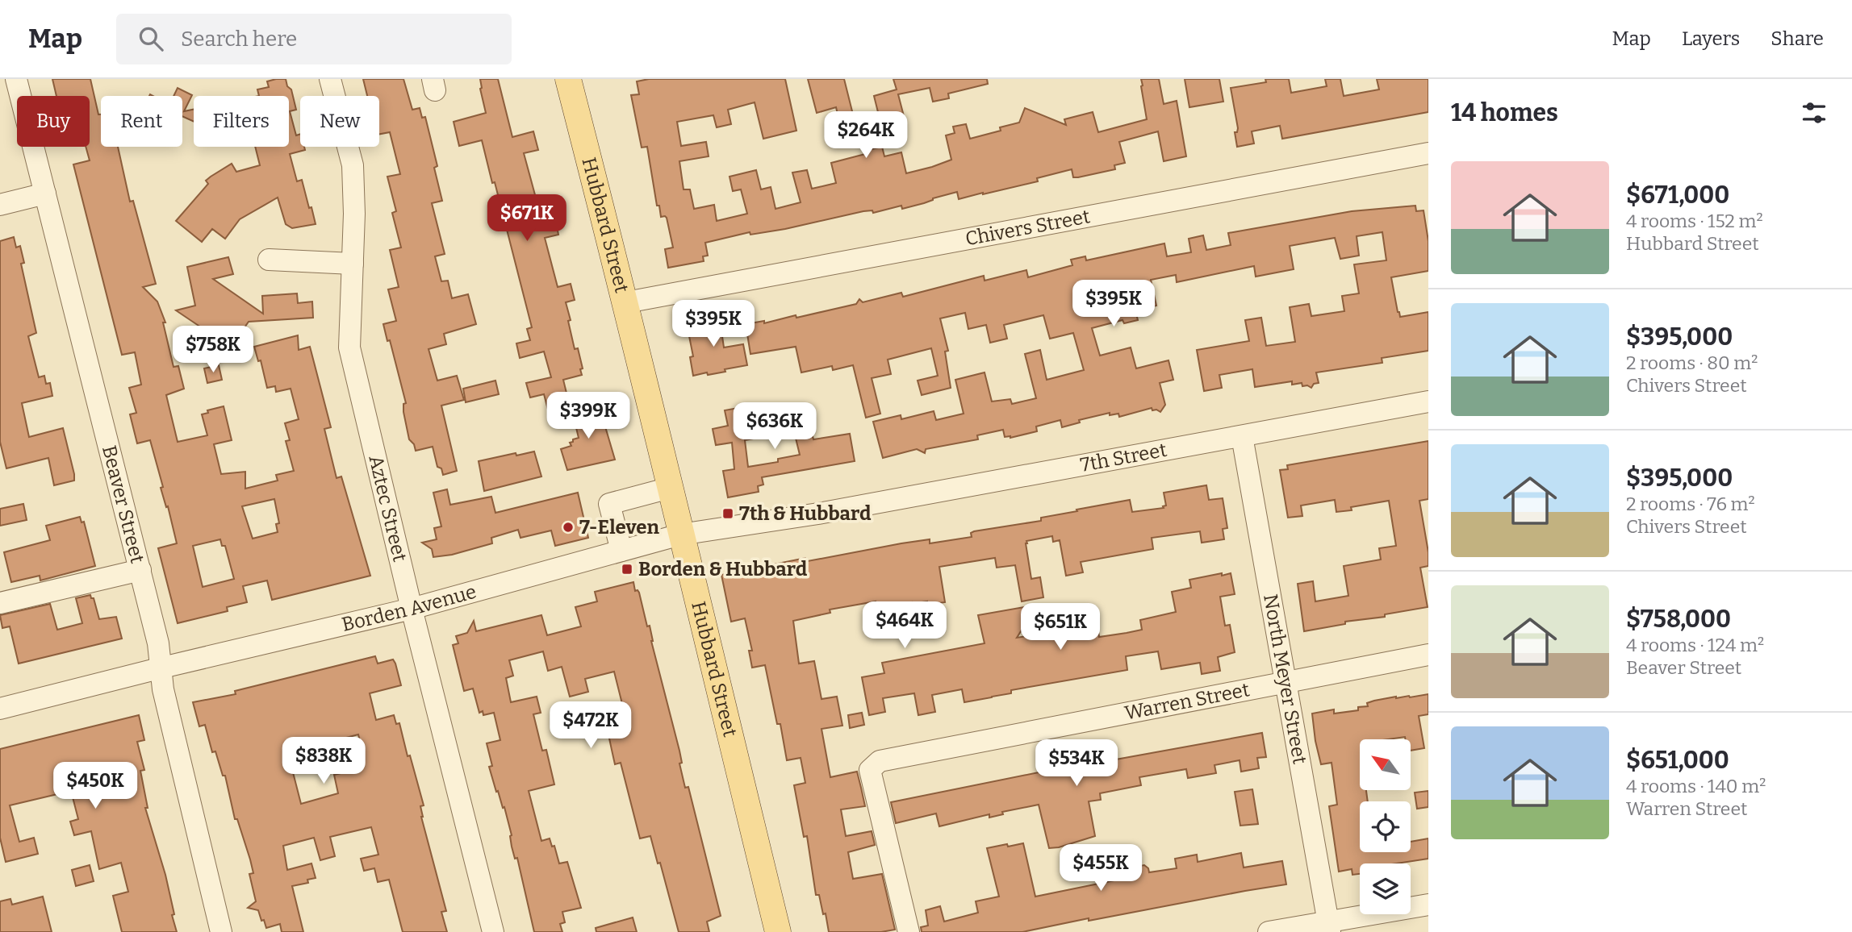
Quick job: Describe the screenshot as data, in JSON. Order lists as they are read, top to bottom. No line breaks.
{"streets":{"main road":["Hubbard Street"],"street":["Chivers Street","7th Street","Beaver Street","Aztec Street","Borden Avenue","North Meyer Street","Warren Street"]},"crossings":[["Hubbard Street","Chivers Street"],["Hubbard Street","Borden Avenue"],["7th Street","Borden Avenue"],["7th Street","North Meyer Street"],["Beaver Street","Borden Avenue"],["Aztec Street","Borden Avenue"],["North Meyer Street","Warren Street"]],"places":{"transit":["7th & Hubbard","Borden & Hubbard"],"other":["7-Eleven"]},"north":"top left","page":{"header":"Map","search":"Search here","nav":["Map","Layers","Share"],"heading":"14 homes","chip":["Buy","Rent","Filters","New"],"price":["$264K","$671K","$395K","$395K","$758K","$399K","$636K","$464K","$651K","$472K","$838K","$534K","$450K","$455K"],"list":[{"name":"$671,000","note":"4 rooms · 152 m² · Hubbard Street"},{"name":"$395,000","note":"2 rooms · 80 m² · Chivers Street"},{"name":"$395,000","note":"2 rooms · 76 m² · Chivers Street"},{"name":"$758,000","note":"4 rooms · 124 m² · Beaver Street"},{"name":"$651,000","note":"4 rooms · 140 m² · Warren Street"}]}}
